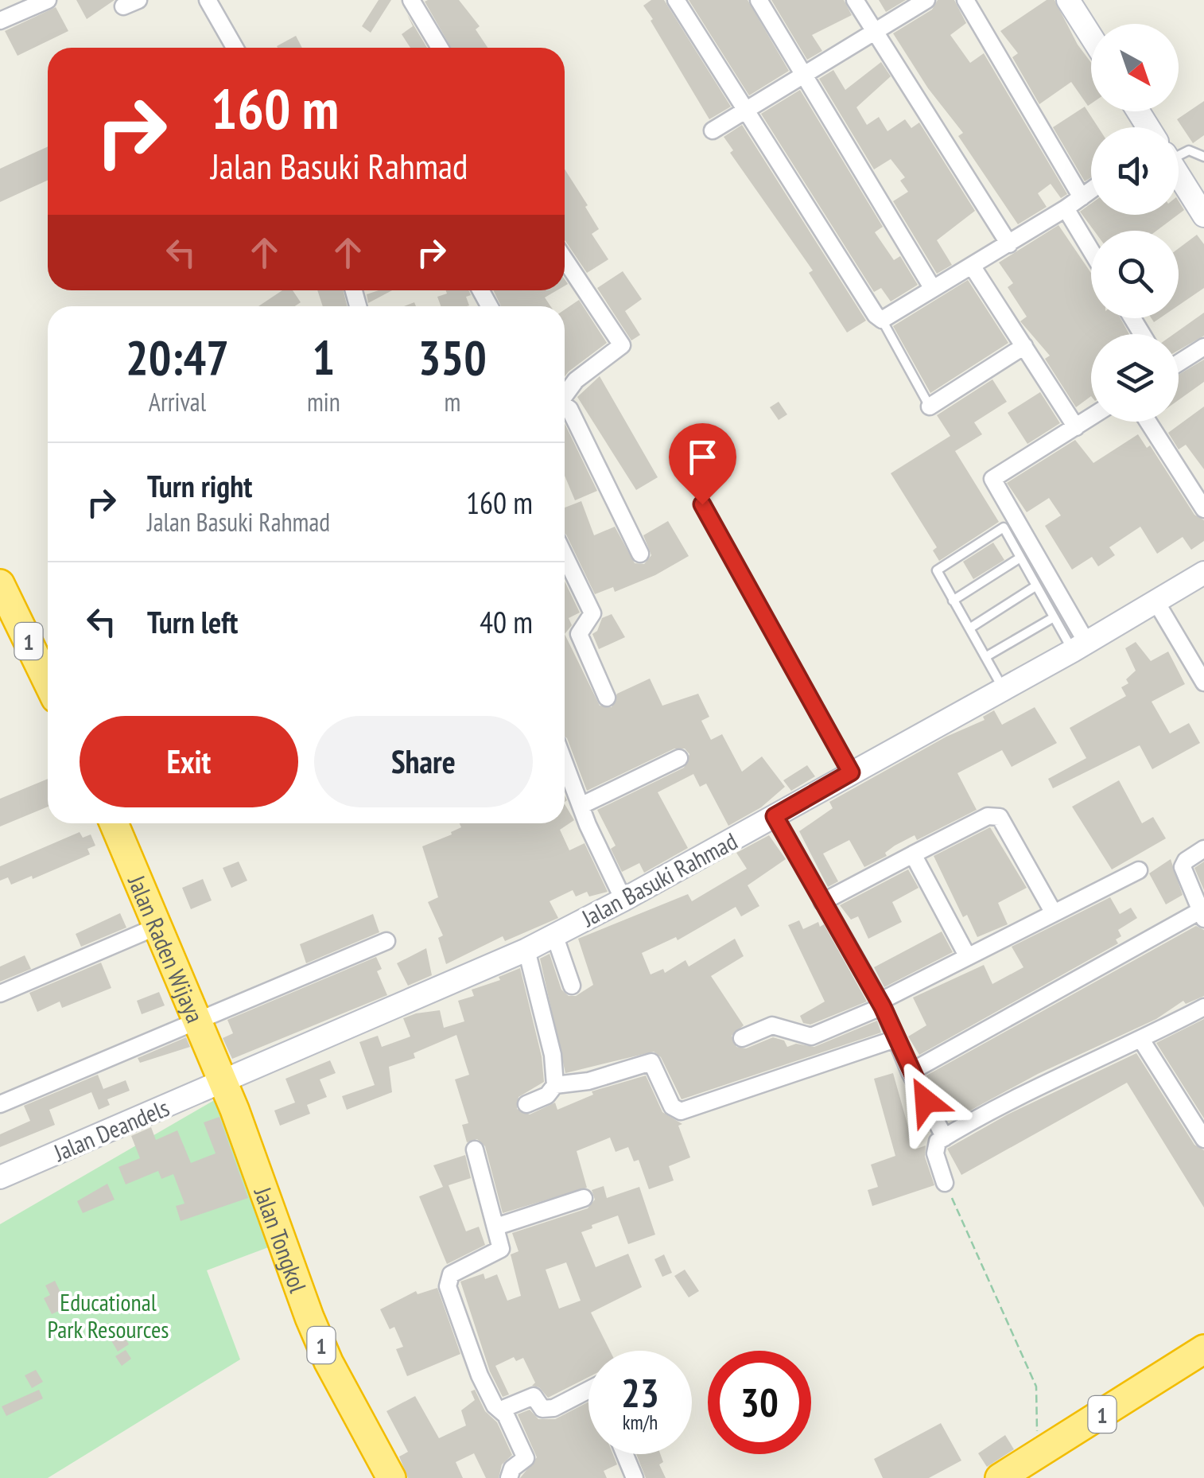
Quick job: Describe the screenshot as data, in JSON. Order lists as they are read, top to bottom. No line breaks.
{"streets":{"highway":["1","Jalan Raden Wijaya","Jalan Tongkol"],"main road":["Jalan Basuki Rahmad","Jalan Deandels"]},"crossings":[["Jalan Basuki Rahmad","Jalan Raden Wijaya"],["Jalan Basuki Rahmad","Jalan Deandels"],["Jalan Basuki Rahmad","Jalan Tongkol"],["Jalan Raden Wijaya","Jalan Deandels"],["Jalan Raden Wijaya","Jalan Tongkol"],["Jalan Deandels","Jalan Tongkol"]],"parks":["Educational Park Resources"],"north":"bottom right","page":{"turn":["160 m","Jalan Basuki Rahmad"],"eta":["20:47","Arrival","1","min","350","m"],"list":[{"name":"Turn right","note":"Jalan Basuki Rahmad","value":"160 m"},{"name":"Turn left","value":"40 m"}],"buttons":["Exit","Share"],"speed":"23 km/h","limit":"30"}}
